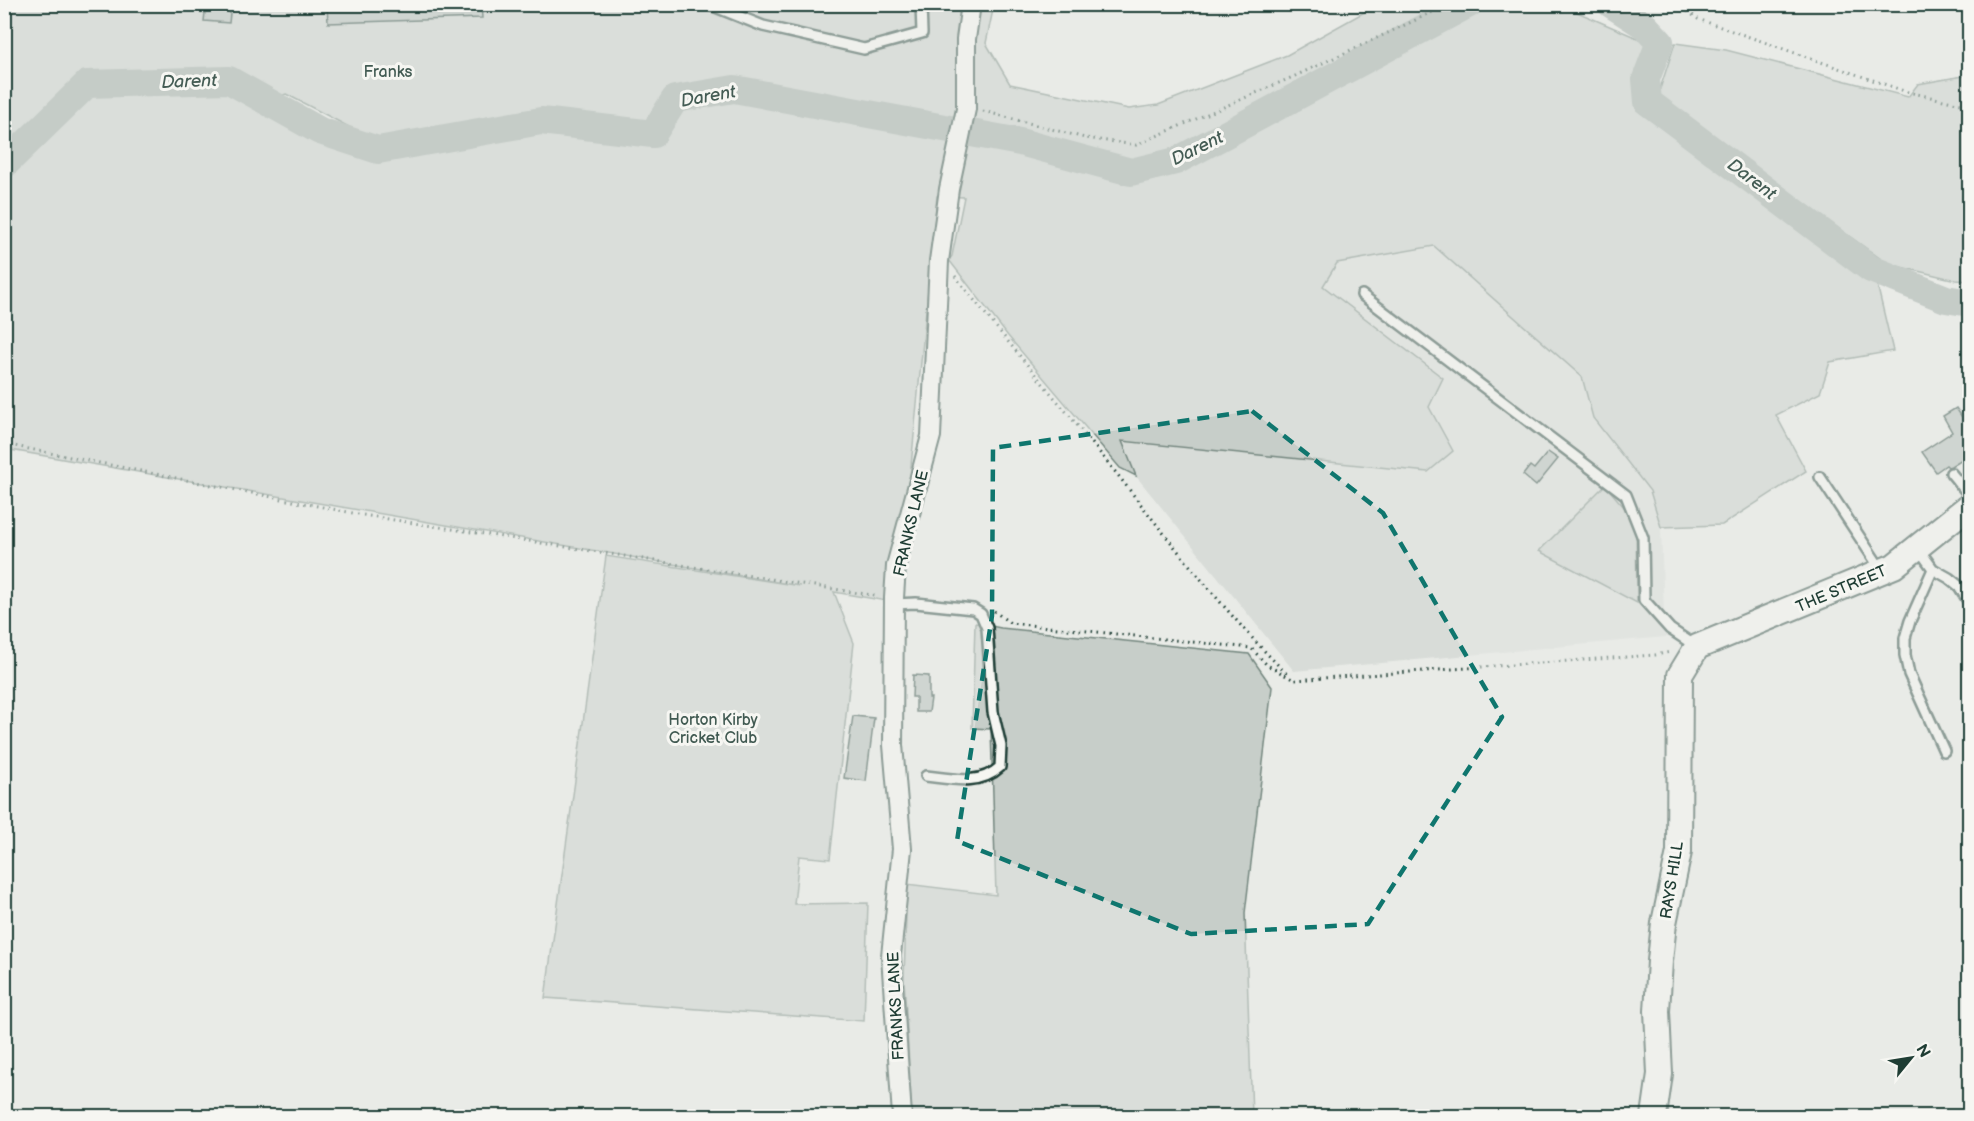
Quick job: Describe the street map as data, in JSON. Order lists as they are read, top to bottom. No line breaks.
{"streets":{"street":["FRANKS LANE","THE STREET","RAYS HILL"]},"crossings":[["THE STREET","RAYS HILL"]],"water":["Darent"],"parks":["Franks","Horton Kirby Cricket Club"],"north":"top right"}
